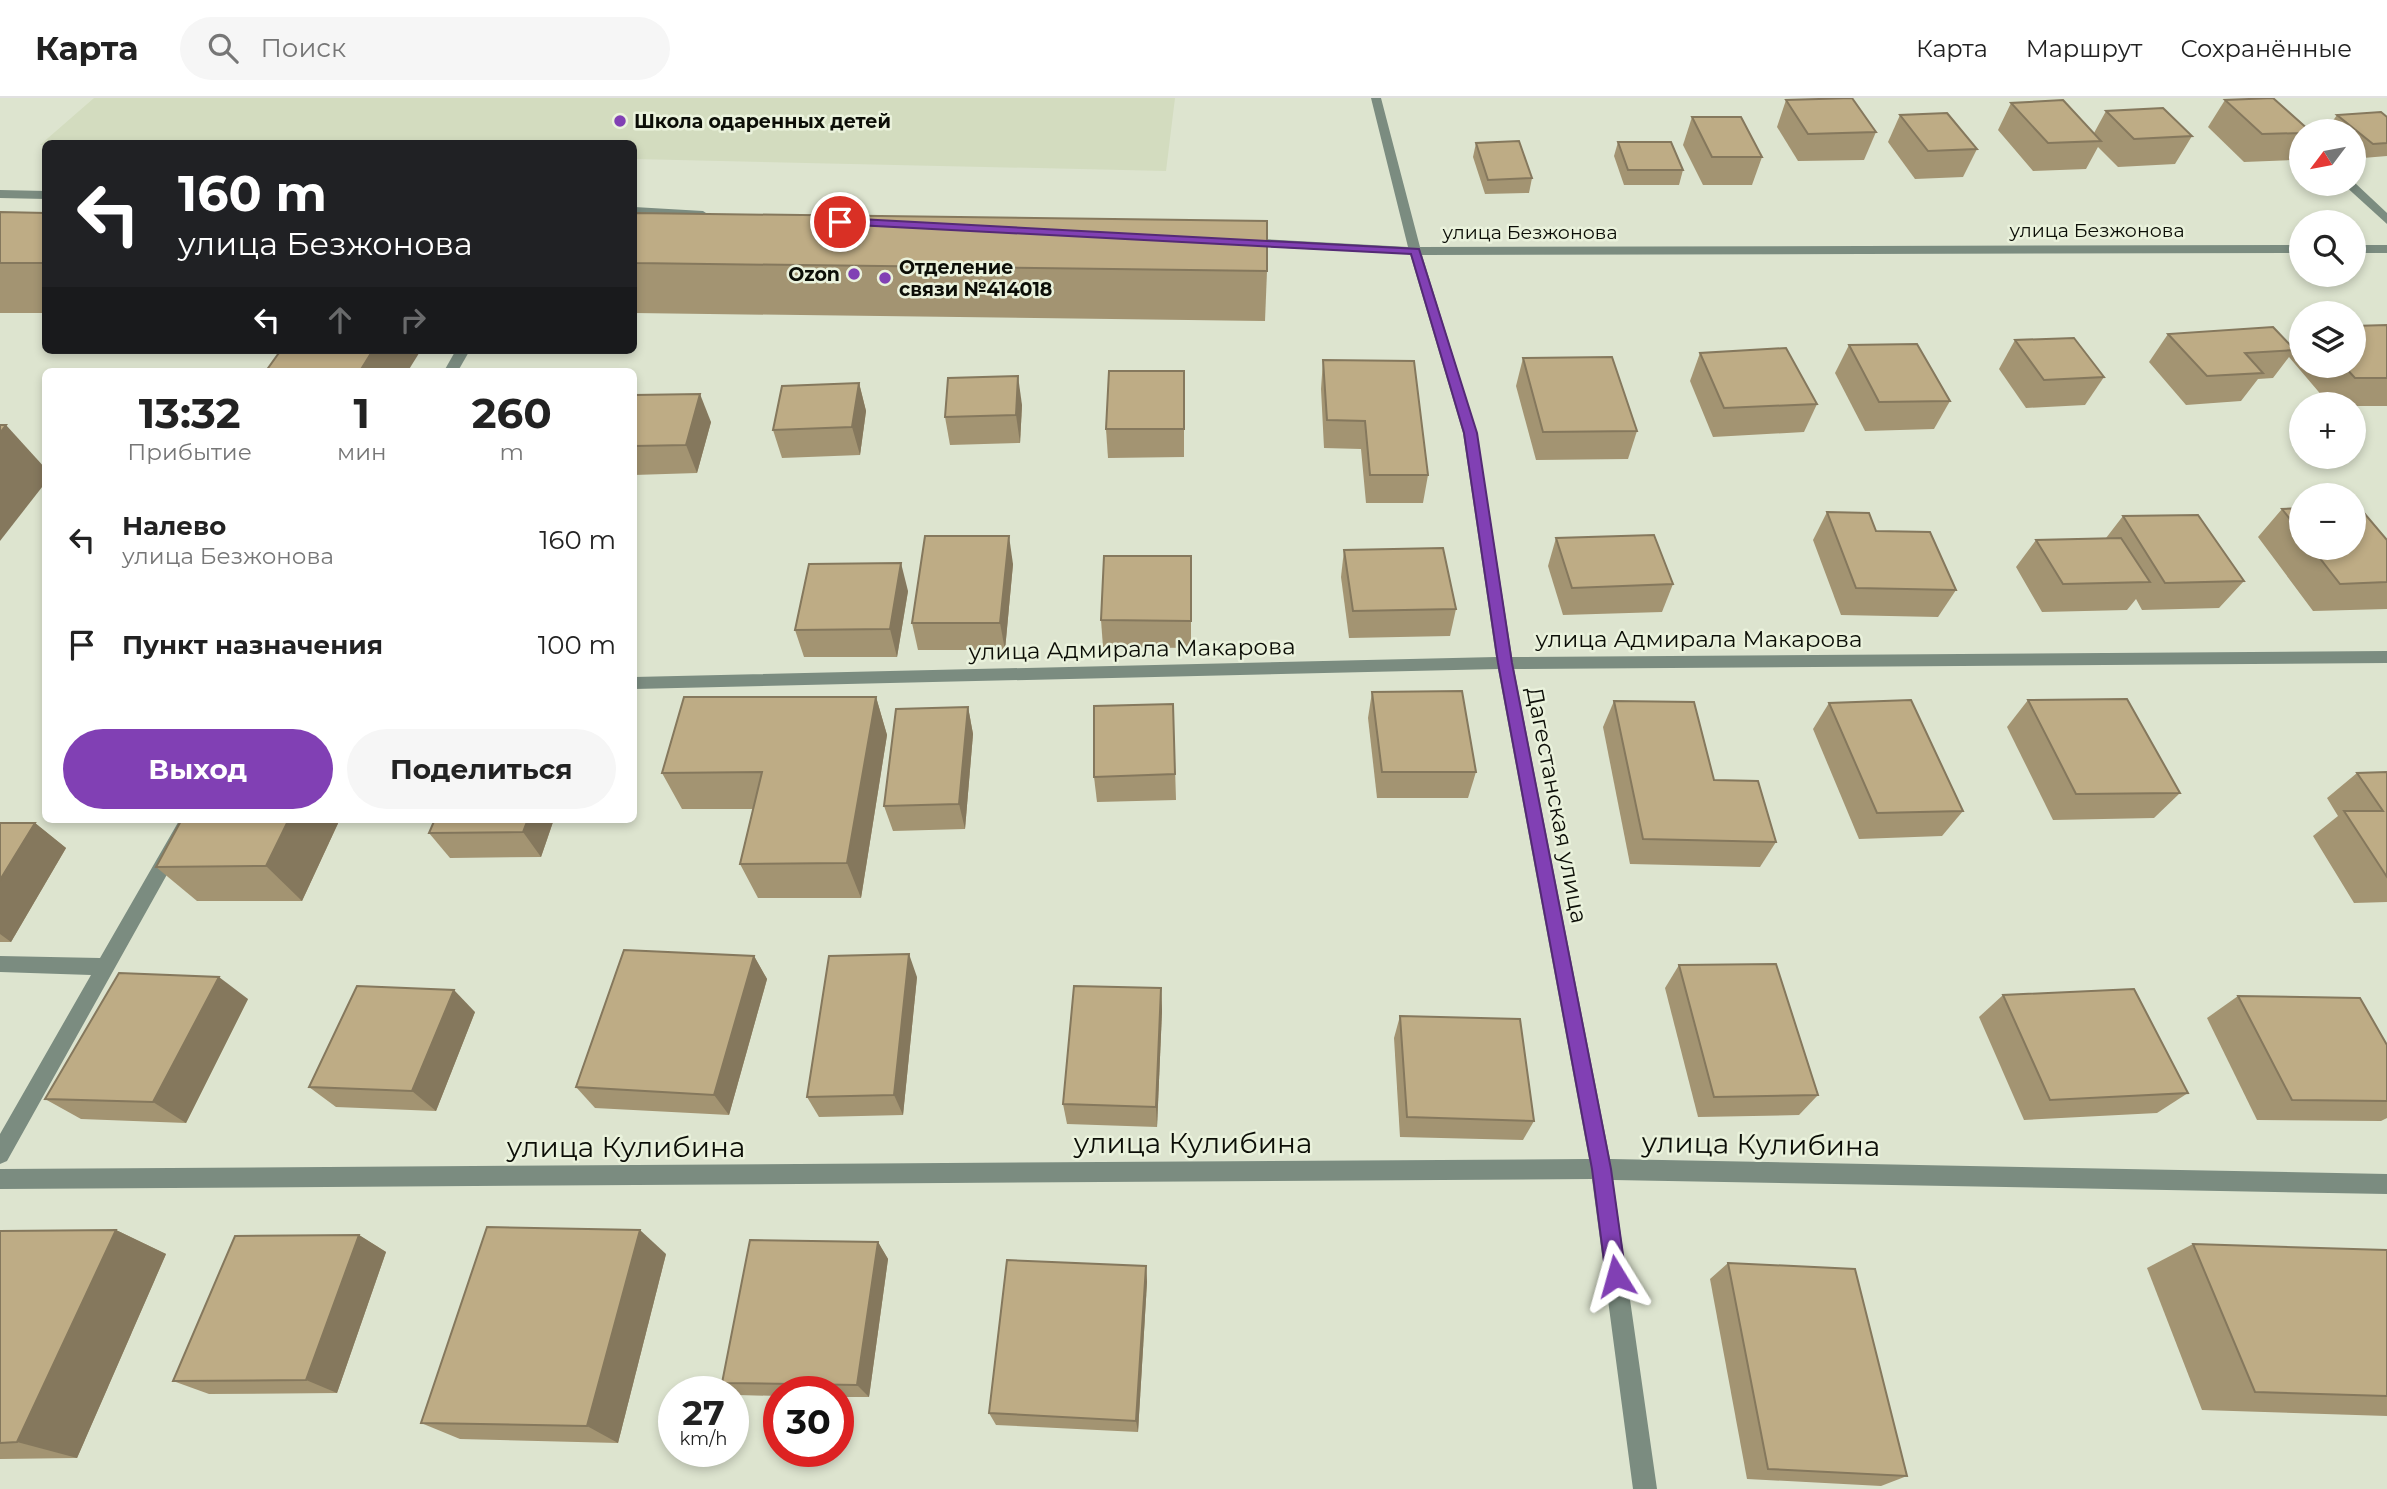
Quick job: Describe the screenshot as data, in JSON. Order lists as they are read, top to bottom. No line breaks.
{"streets":{"street":["улица Безжонова","улица Адмирала Макарова","Дагестанская улица","улица Кулибина"]},"crossings":[["улица Безжонова","Дагестанская улица"],["улица Адмирала Макарова","Дагестанская улица"],["Дагестанская улица","улица Кулибина"]],"places":["Школа одаренных детей","Ozon","Отделение связи №414018"],"north":"bottom left","page":{"header":"Карта","search":"Поиск","nav":["Карта","Маршрут","Сохранённые"],"map_buttons":["+","−"],"turn":["160 m","улица Безжонова"],"eta":["13:32","Прибытие","1","мин","260","m"],"list":[{"name":"Налево","note":"улица Безжонова","value":"160 m"},{"name":"Пункт назначения","value":"100 m"}],"buttons":["Выход","Поделиться"],"speed":"27 km/h","limit":"30"}}
